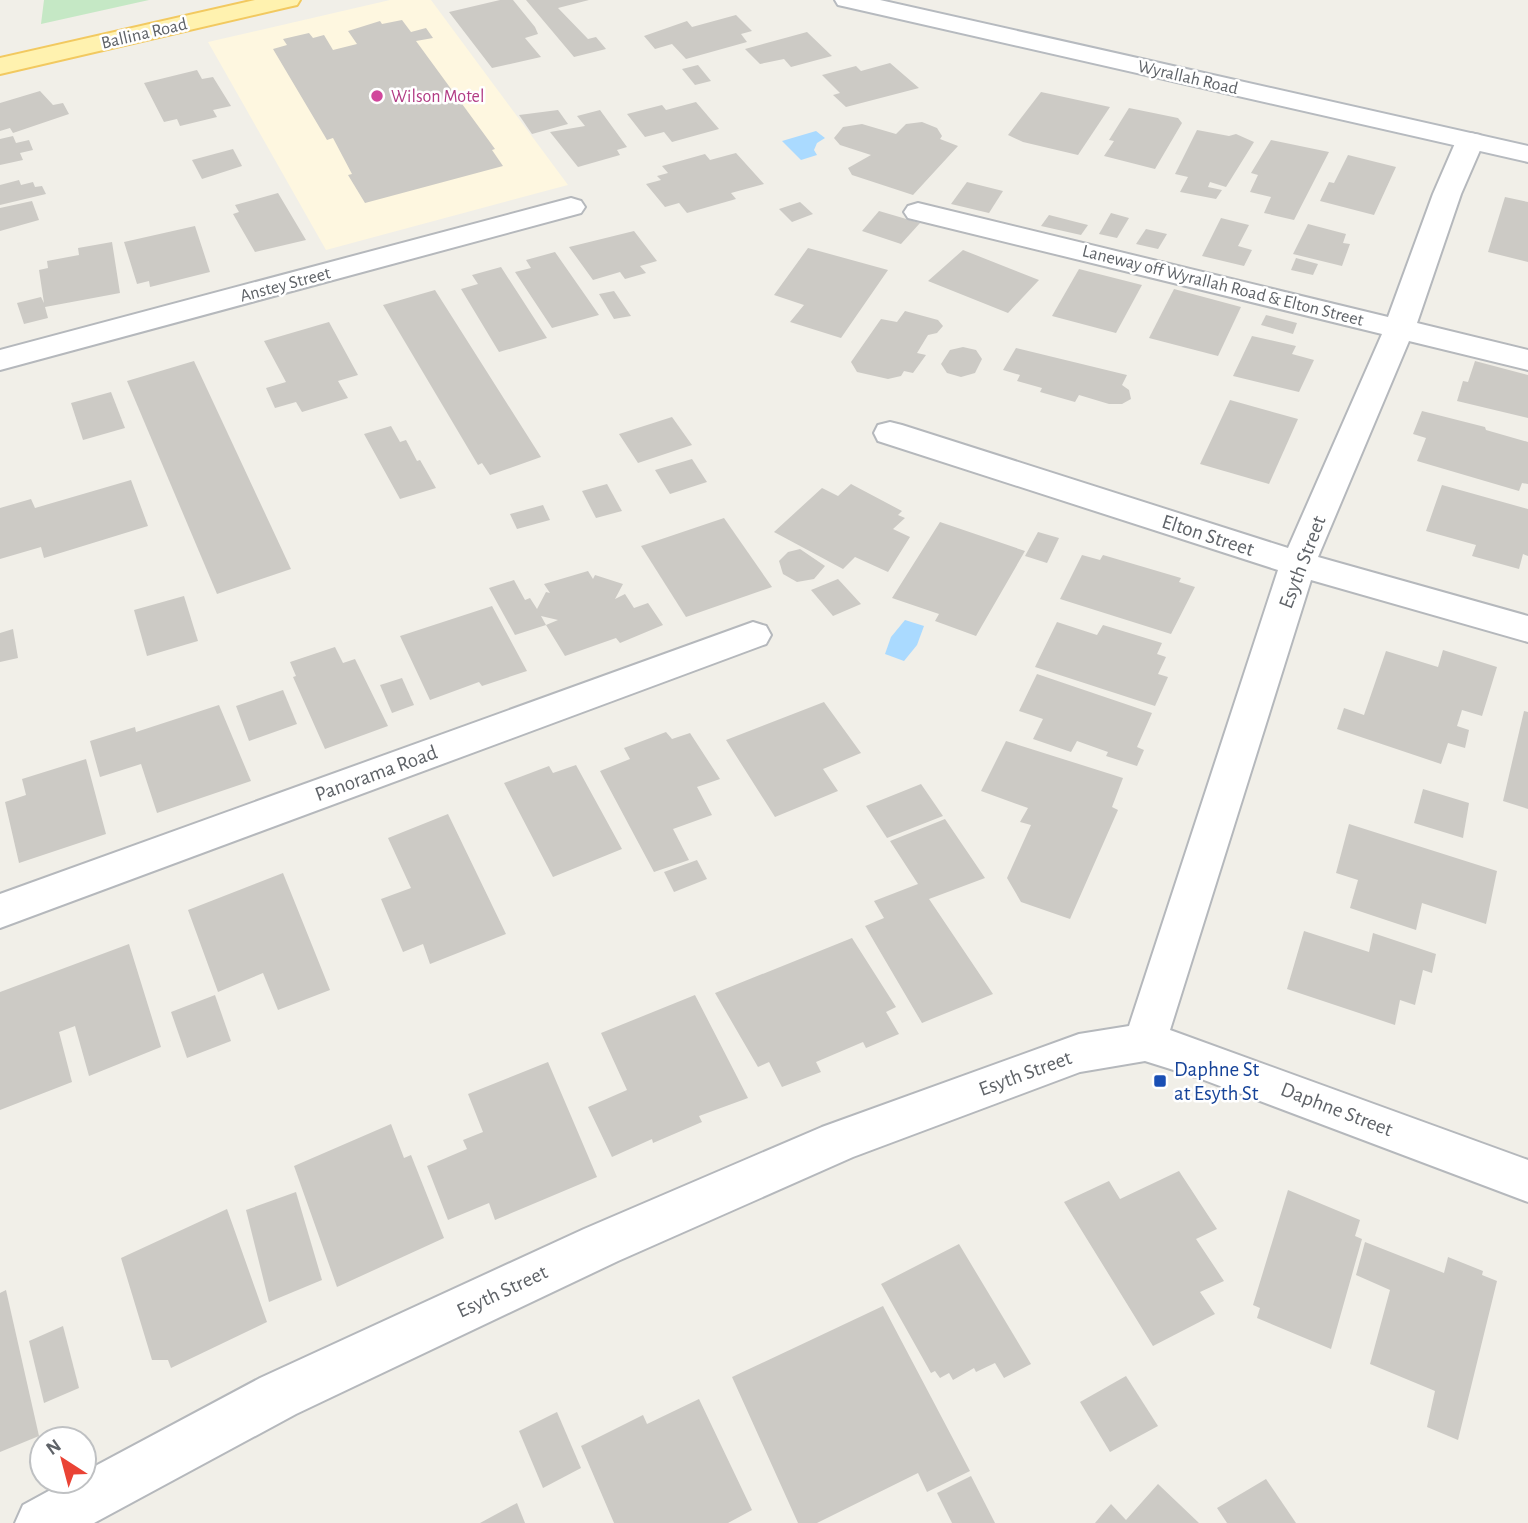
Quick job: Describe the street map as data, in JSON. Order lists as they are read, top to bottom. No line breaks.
{"streets":{"main road":["Ballina Road"],"street":["Wyrallah Road","Anstey Street","Laneway off Wyrallah Road & Elton Street","Elton Street","Esyth Street","Panorama Road","Daphne Street"]},"crossings":[["Wyrallah Road","Esyth Street"],["Laneway off Wyrallah Road & Elton Street","Esyth Street"],["Elton Street","Esyth Street"],["Esyth Street","Daphne Street"]],"places":{"other":["Wilson Motel"],"transit":["Daphne St at Esyth St"]},"north":"top left"}
